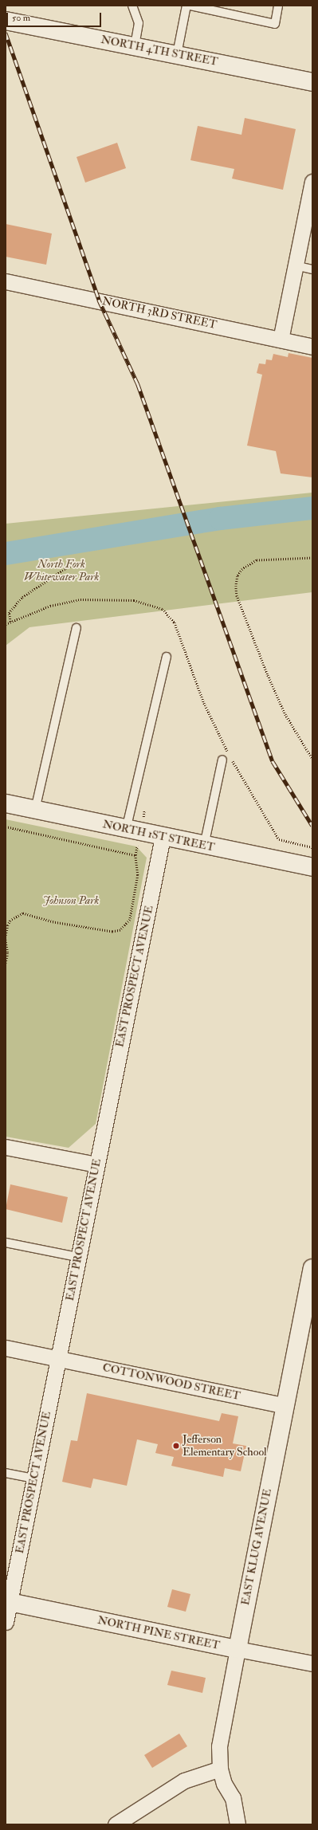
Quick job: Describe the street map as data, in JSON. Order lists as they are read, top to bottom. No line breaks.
{"streets":{"main road":["NORTH 4TH STREET","NORTH 1ST STREET","EAST KLUG AVENUE","NORTH PINE STREET"],"street":["NORTH 3RD STREET","EAST PROSPECT AVENUE","COTTONWOOD STREET"]},"crossings":[["NORTH 1ST STREET","EAST PROSPECT AVENUE"],["EAST PROSPECT AVENUE","COTTONWOOD STREET"],["EAST PROSPECT AVENUE","NORTH PINE STREET"],["COTTONWOOD STREET","EAST KLUG AVENUE"],["EAST KLUG AVENUE","NORTH PINE STREET"]],"parks":["North Fork Whitewater Park","Johnson Park"],"places":["Jefferson Elementary School"],"scale_bar":"50 m"}
